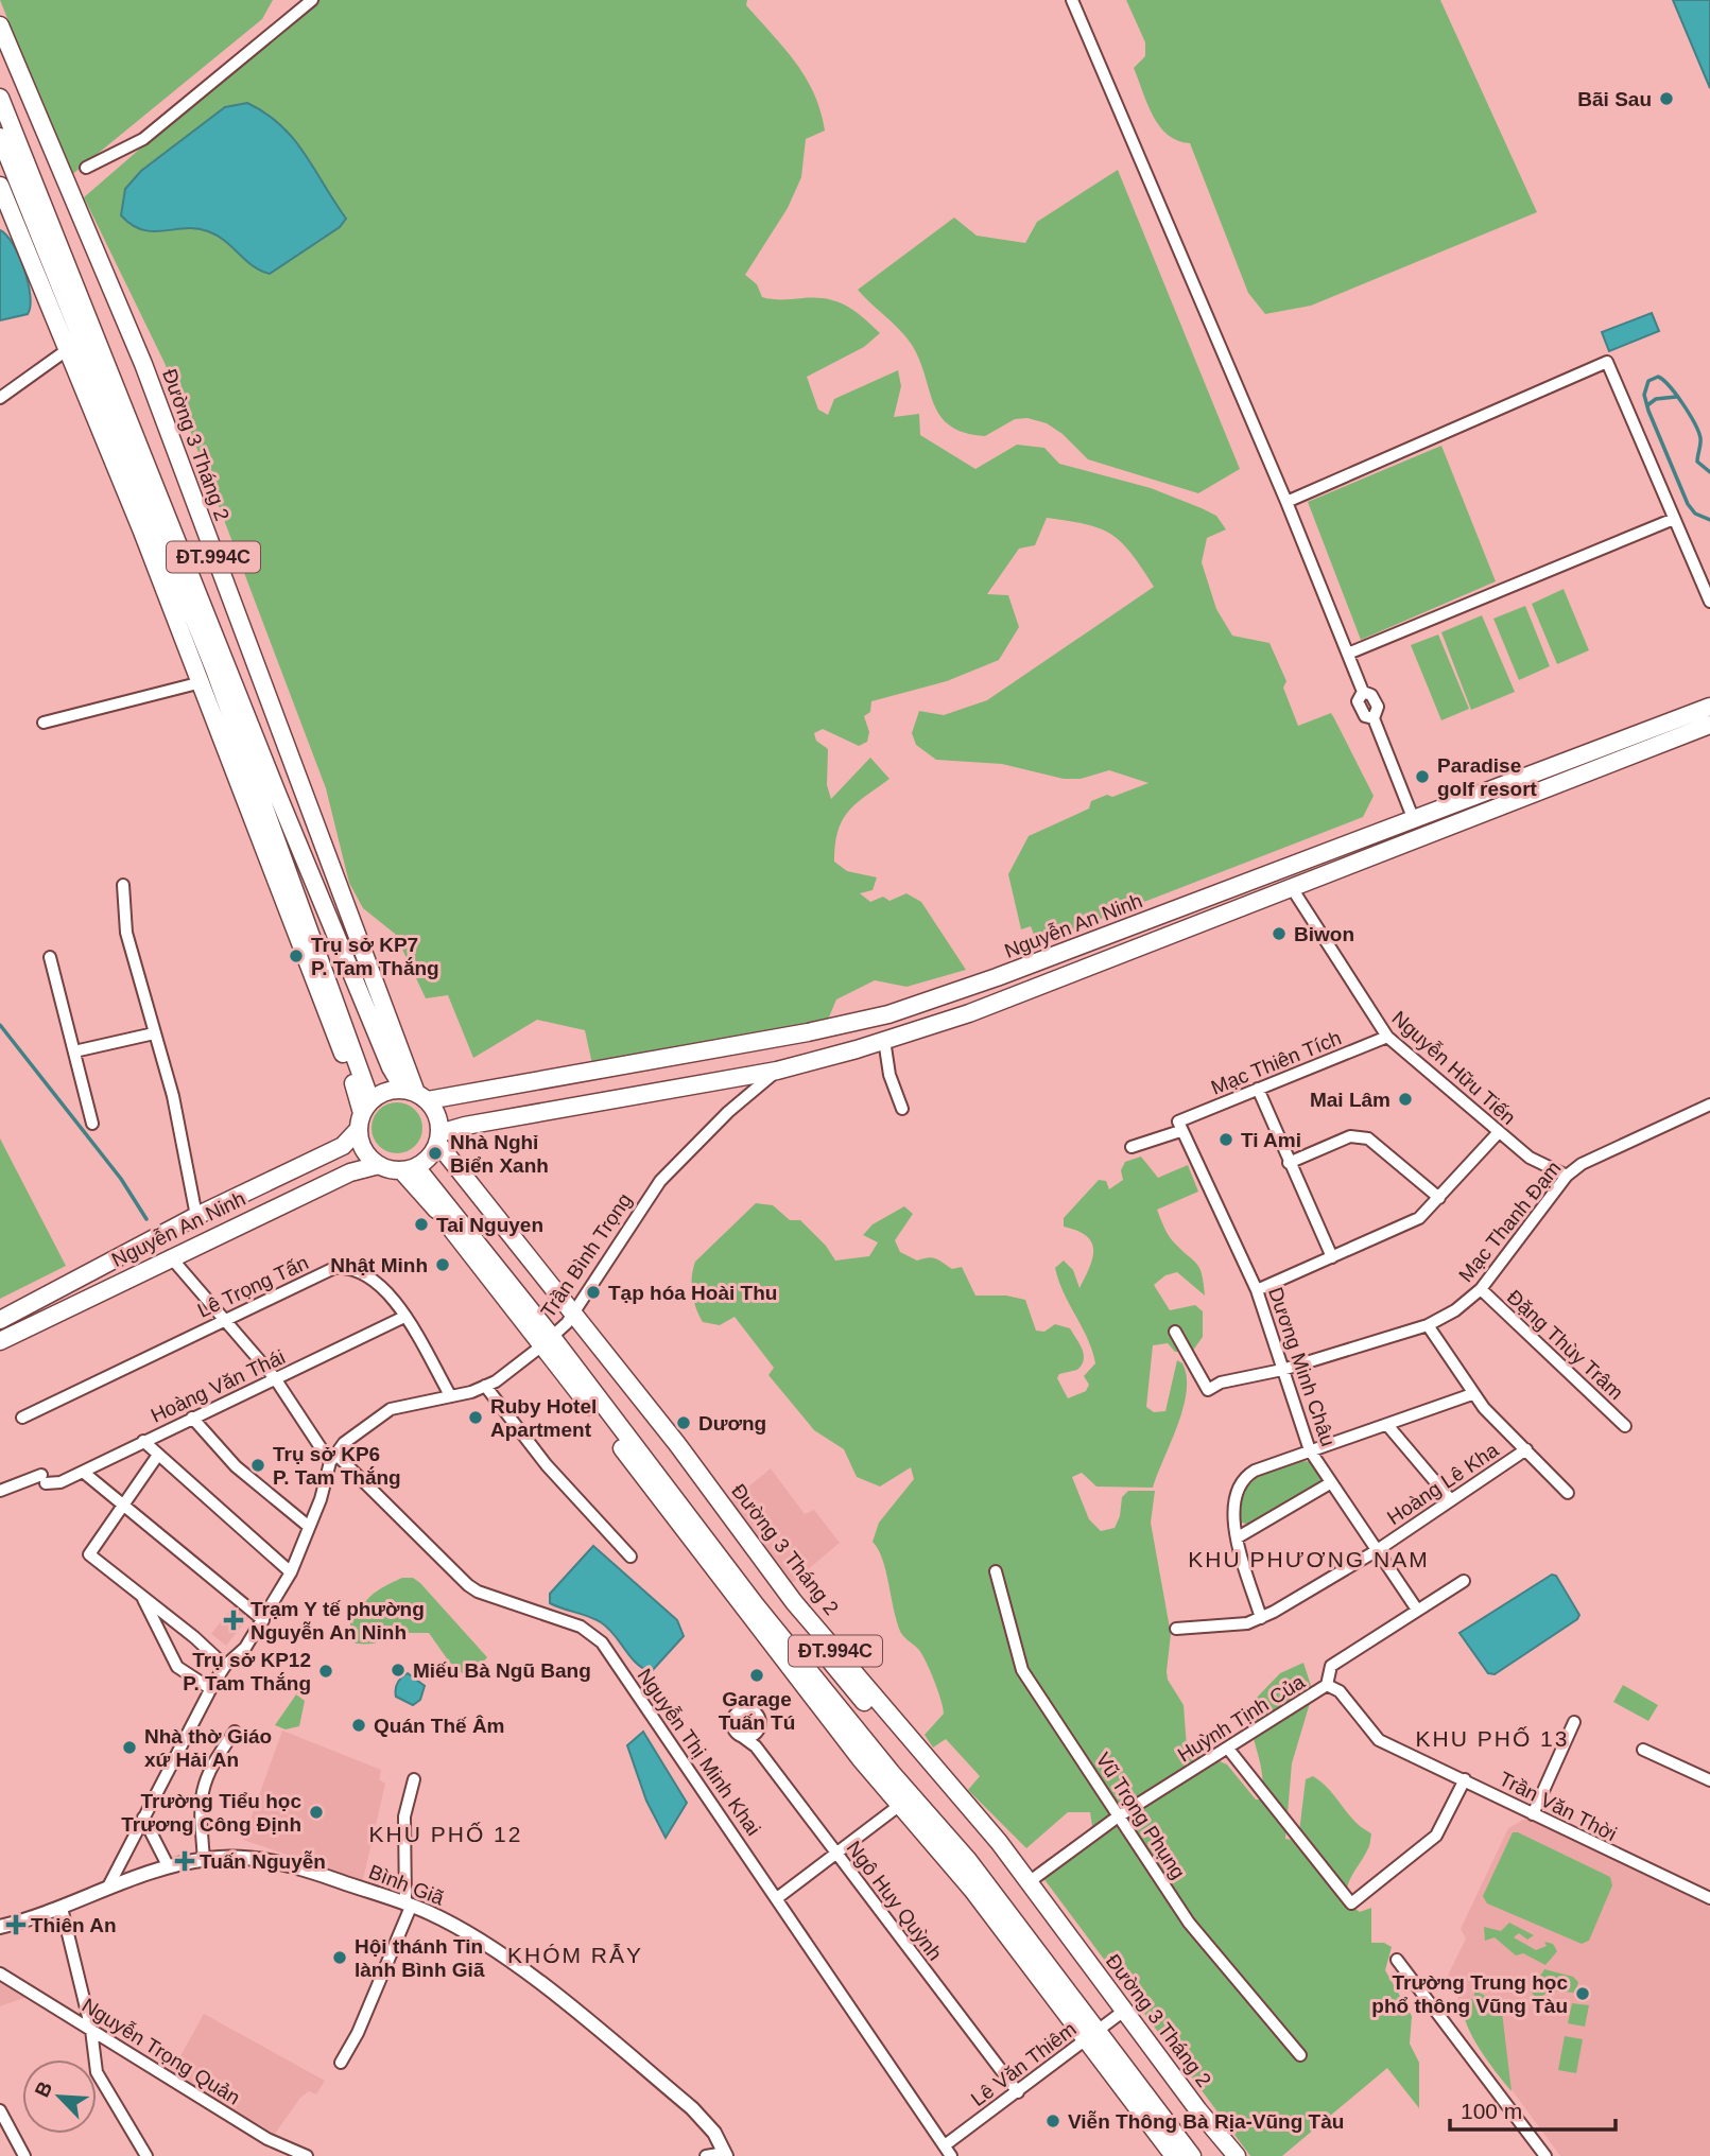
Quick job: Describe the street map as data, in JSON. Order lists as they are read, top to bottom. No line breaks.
{"streets":{"main road":["Đường 3 Tháng 2","ĐT.994C","Nguyễn An Ninh"],"street":["Mạc Thiên Tích","Nguyễn Hữu Tiến","Mạc Thanh Đạm","Trần Bình Trọng","Lê Trọng Tấn","Đặng Thùy Trâm","Dương Minh Châu","Hoàng Văn Thái","Hoàng Lê Kha","Huỳnh Tịnh Của","Nguyễn Thị Minh Khai","Trần Văn Thời","Vũ Trọng Phụng","Bình Giã","Ngô Huy Quỳnh","Nguyễn Trọng Quản","Lê Văn Thiêm"]},"crossings":[["Đường 3 Tháng 2","ĐT.994C"],["Đường 3 Tháng 2","Nguyễn An Ninh"],["Đường 3 Tháng 2","Trần Bình Trọng"],["Đường 3 Tháng 2","Huỳnh Tịnh Của"],["Đường 3 Tháng 2","Lê Văn Thiêm"],["ĐT.994C","Nguyễn An Ninh"],["ĐT.994C","Trần Bình Trọng"],["ĐT.994C","Lê Văn Thiêm"],["Nguyễn An Ninh","Nguyễn Thị Minh Khai"],["Mạc Thiên Tích","Nguyễn Hữu Tiến"],["Mạc Thiên Tích","Dương Minh Châu"],["Nguyễn Hữu Tiến","Mạc Thanh Đạm"],["Mạc Thanh Đạm","Đặng Thùy Trâm"],["Mạc Thanh Đạm","Dương Minh Châu"],["Trần Bình Trọng","Lê Trọng Tấn"],["Trần Bình Trọng","Nguyễn Thị Minh Khai"],["Trần Bình Trọng","Bình Giã"],["Lê Trọng Tấn","Hoàng Văn Thái"],["Lê Trọng Tấn","Nguyễn Thị Minh Khai"],["Dương Minh Châu","Hoàng Lê Kha"],["Dương Minh Châu","Huỳnh Tịnh Của"],["Hoàng Văn Thái","Nguyễn Thị Minh Khai"],["Huỳnh Tịnh Của","Trần Văn Thời"],["Huỳnh Tịnh Của","Vũ Trọng Phụng"],["Nguyễn Thị Minh Khai","Lê Văn Thiêm"],["Ngô Huy Quỳnh","Lê Văn Thiêm"]],"districts":["KHU PHƯƠNG NAM","KHU PHỐ 13","KHU PHỐ 12","KHÓM RẪY"],"places":{"other":["Bãi Sau","Paradise golf resort","Biwon","Trụ sở KP7 P. Tam Thắng","Mai Lâm","Ti Ami","Nhà Nghỉ Biển Xanh","Tai Nguyen","Nhật Minh","Tạp hóa Hoài Thu","Ruby Hotel Apartment","Dương","Trụ sở KP6 P. Tam Thắng","Miếu Bà Ngũ Bang","Trụ sở KP12 P. Tam Thắng","Garage Tuấn Tú","Quán Thế Âm","Nhà thờ Giáo xứ Hải An","Trường Tiểu học Trương Công Định","Hội thánh Tin lành Bình Giã","Trường Trung học phổ thông Vũng Tàu","Viễn Thông Bà Rịa-Vũng Tàu"],"health":["Trạm Y tế phường Nguyễn An Ninh","Tuấn Nguyễn","Thiên An"]},"scale_bar":"100 m","north":"top left"}
